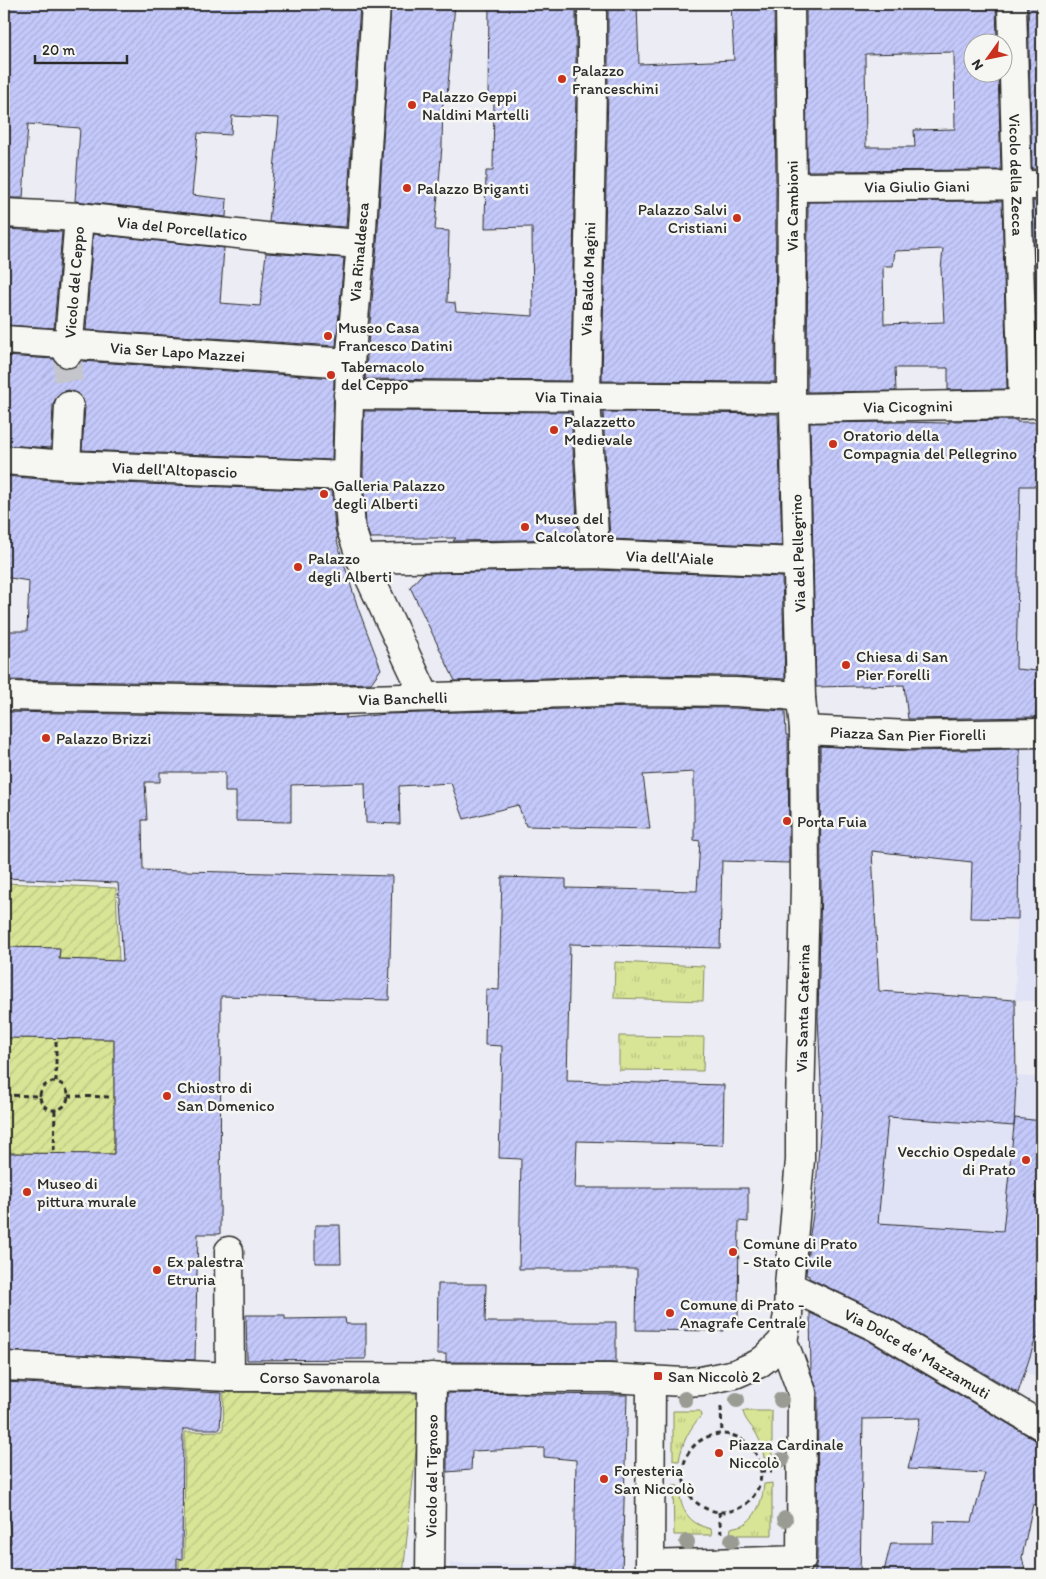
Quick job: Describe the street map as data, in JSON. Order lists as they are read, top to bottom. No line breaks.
{"streets":{"street":["Vicolo della Zecca","Via Giulio Giani","Via Cambioni","Via del Porcellatico","Via Rinaldesca","Via Baldo Magini","Vicolo del Ceppo","Via Ser Lapo Mazzei","Via Tinaia","Via Cicognini","Via dell'Altopascio","Via del Pellegrino","Via dell'Aiale","Via Banchelli","Piazza San Pier Fiorelli","Via Santa Caterina","Via Dolce de' Mazzamuti","Corso Savonarola","Vicolo del Tignoso"]},"crossings":[["Vicolo della Zecca","Via Giulio Giani"],["Vicolo della Zecca","Via Cicognini"],["Via Giulio Giani","Via Cambioni"],["Via Cambioni","Via Tinaia"],["Via Cambioni","Via Cicognini"],["Via Cambioni","Via del Pellegrino"],["Via del Porcellatico","Via Rinaldesca"],["Via del Porcellatico","Vicolo del Ceppo"],["Via Rinaldesca","Via Ser Lapo Mazzei"],["Via Rinaldesca","Via Tinaia"],["Via Rinaldesca","Via dell'Altopascio"],["Via Rinaldesca","Via dell'Aiale"],["Via Rinaldesca","Via Banchelli"],["Via Baldo Magini","Via Tinaia"],["Via Baldo Magini","Via dell'Aiale"],["Vicolo del Ceppo","Via Ser Lapo Mazzei"],["Via Tinaia","Via Cicognini"],["Via Tinaia","Via del Pellegrino"],["Via Cicognini","Via del Pellegrino"],["Via del Pellegrino","Via dell'Aiale"],["Via del Pellegrino","Via Banchelli"],["Piazza San Pier Fiorelli","Via Santa Caterina"],["Via Santa Caterina","Via Dolce de' Mazzamuti"],["Corso Savonarola","Vicolo del Tignoso"]],"places":{"other":["Palazzo Franceschini","Palazzo Geppi Naldini Martelli","Palazzo Briganti","Palazzo Salvi Cristiani","Museo Casa Francesco Datini","Tabernacolo del Ceppo","Palazzetto Medievale","Oratorio della Compagnia del Pellegrino","Galleria Palazzo degli Alberti","Museo del Calcolatore","Palazzo degli Alberti","Chiesa di San Pier Forelli","Palazzo Brizzi","Porta Fuia","Chiostro di San Domenico","Vecchio Ospedale di Prato","Museo di pittura murale","Comune di Prato - Stato Civile","Ex palestra Etruria","Comune di Prato - Anagrafe Centrale","Piazza Cardinale Niccolò","Foresteria San Niccolò"],"transit":["San Niccolò 2"]},"scale_bar":"20 m","north":"bottom left"}
